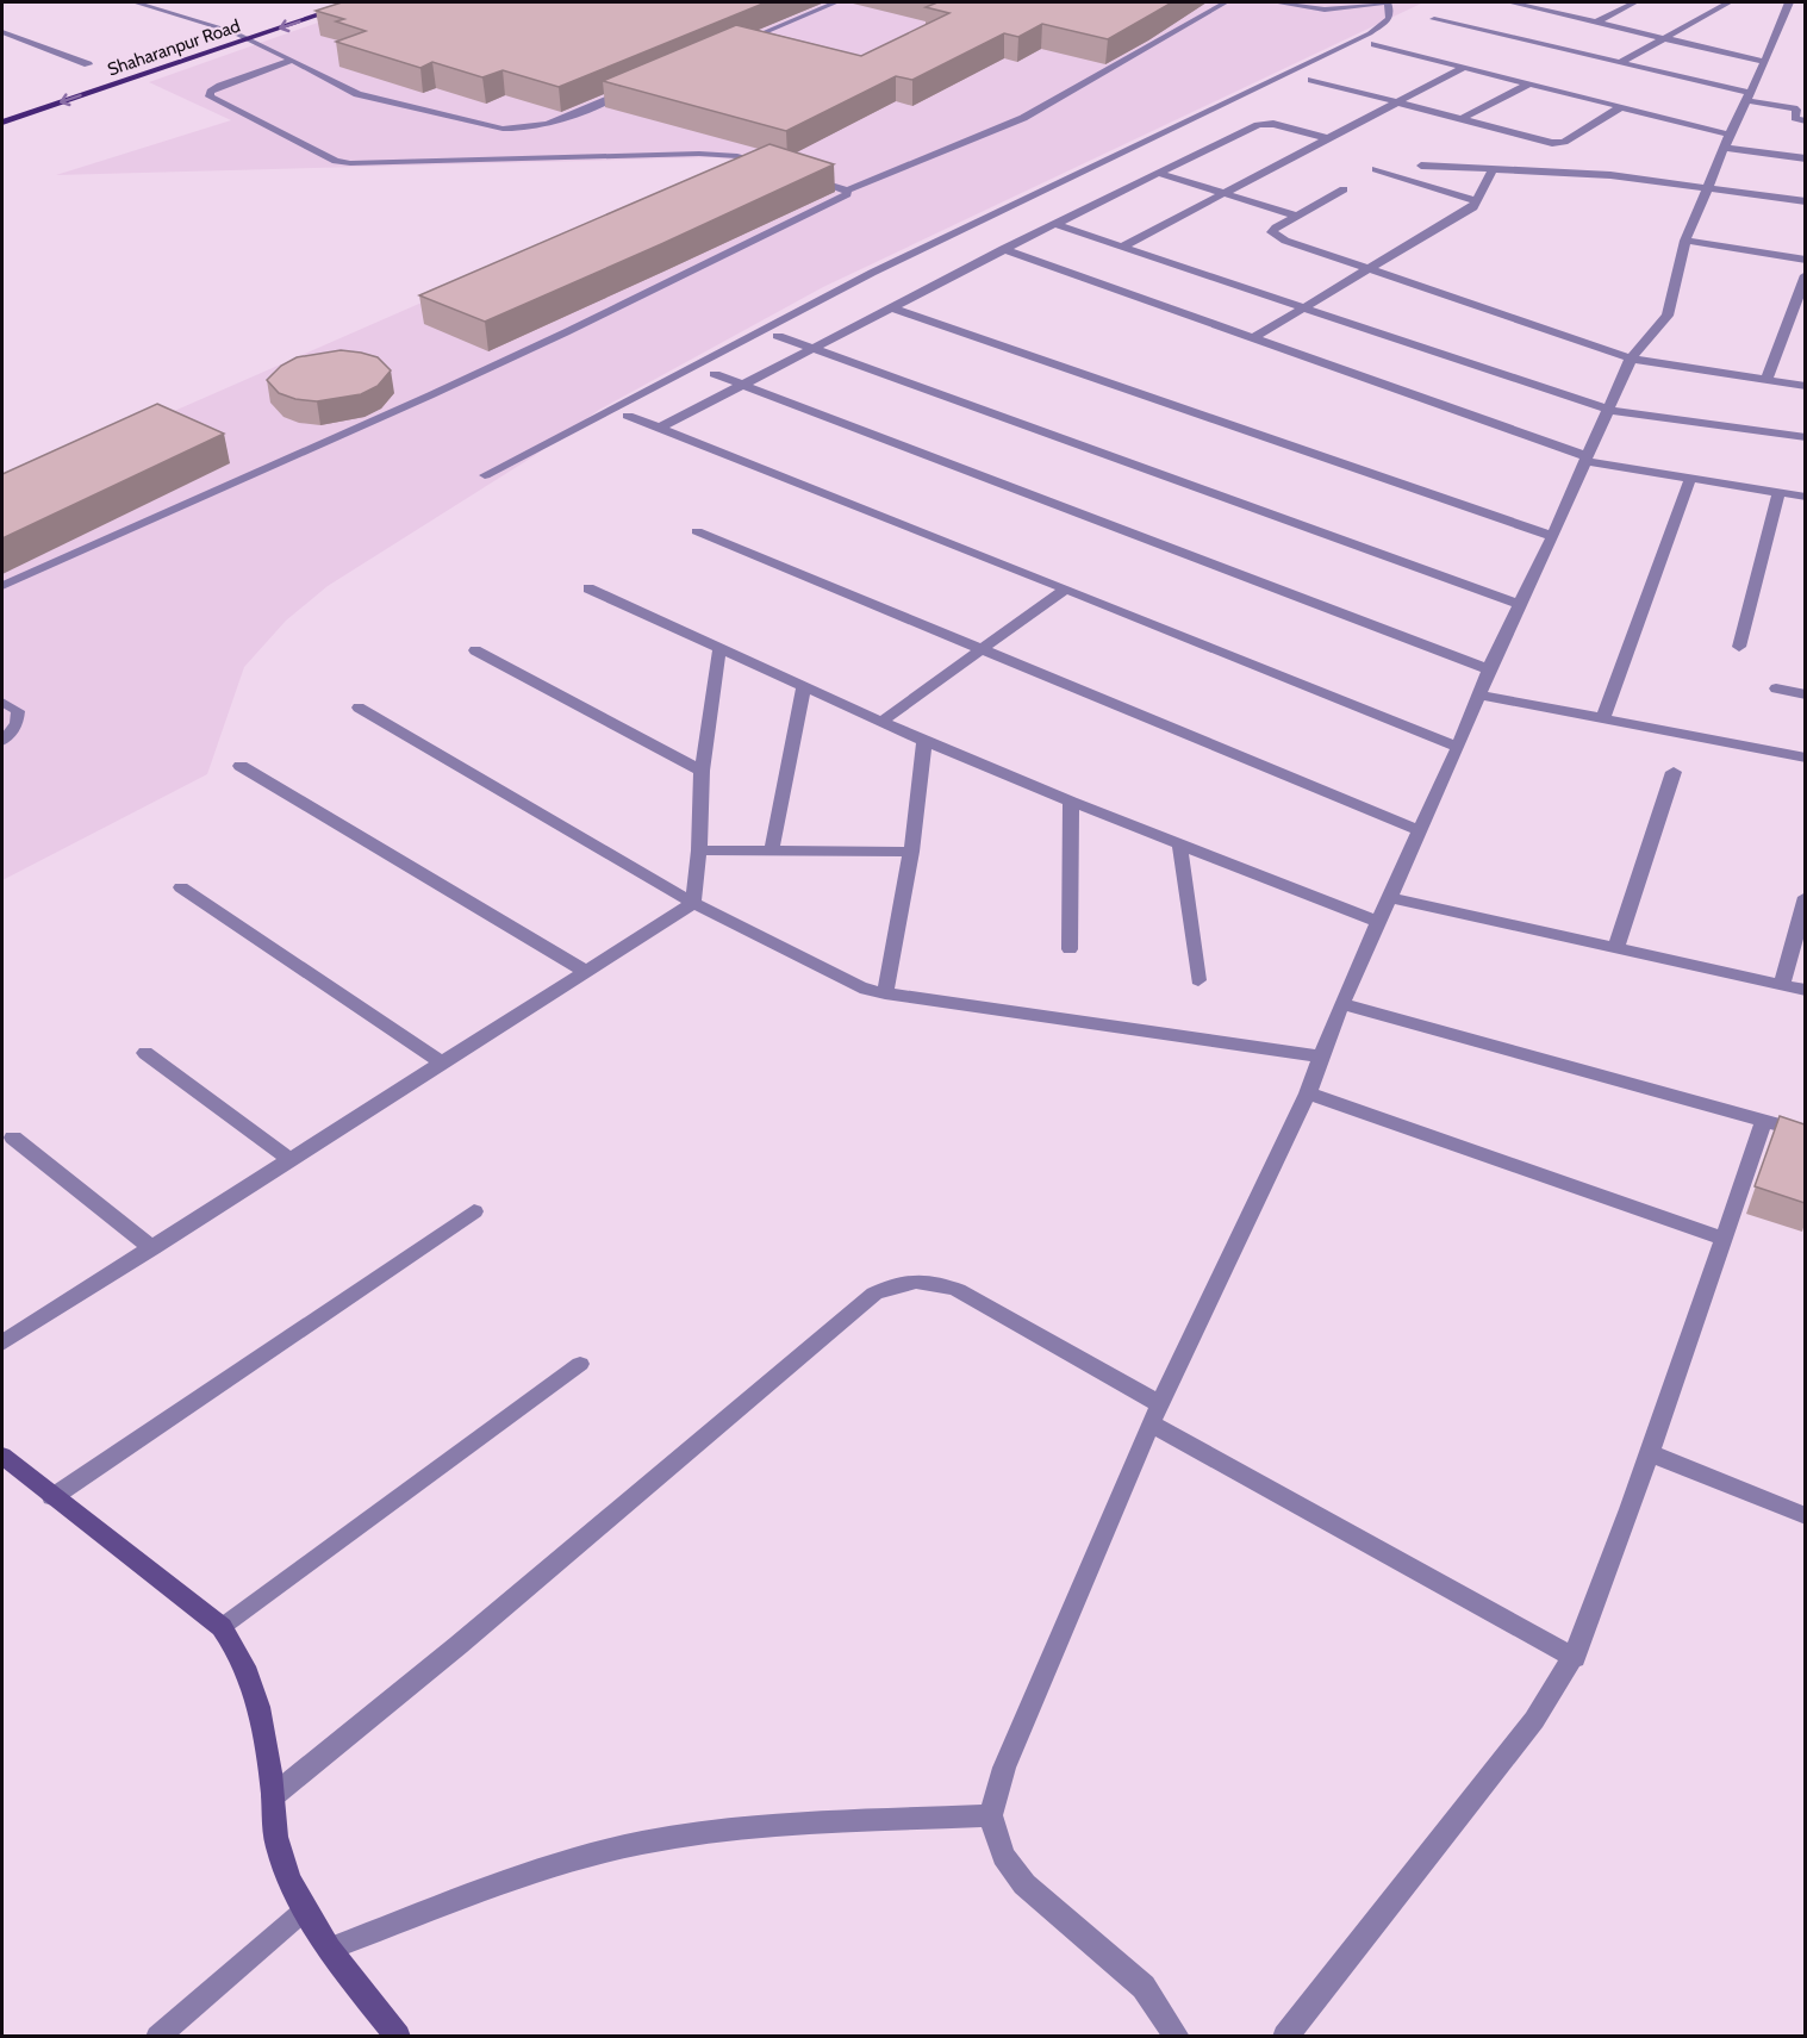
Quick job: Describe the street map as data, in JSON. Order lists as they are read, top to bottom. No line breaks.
{"streets":{"main road":["Shaharanpur Road"]}}
